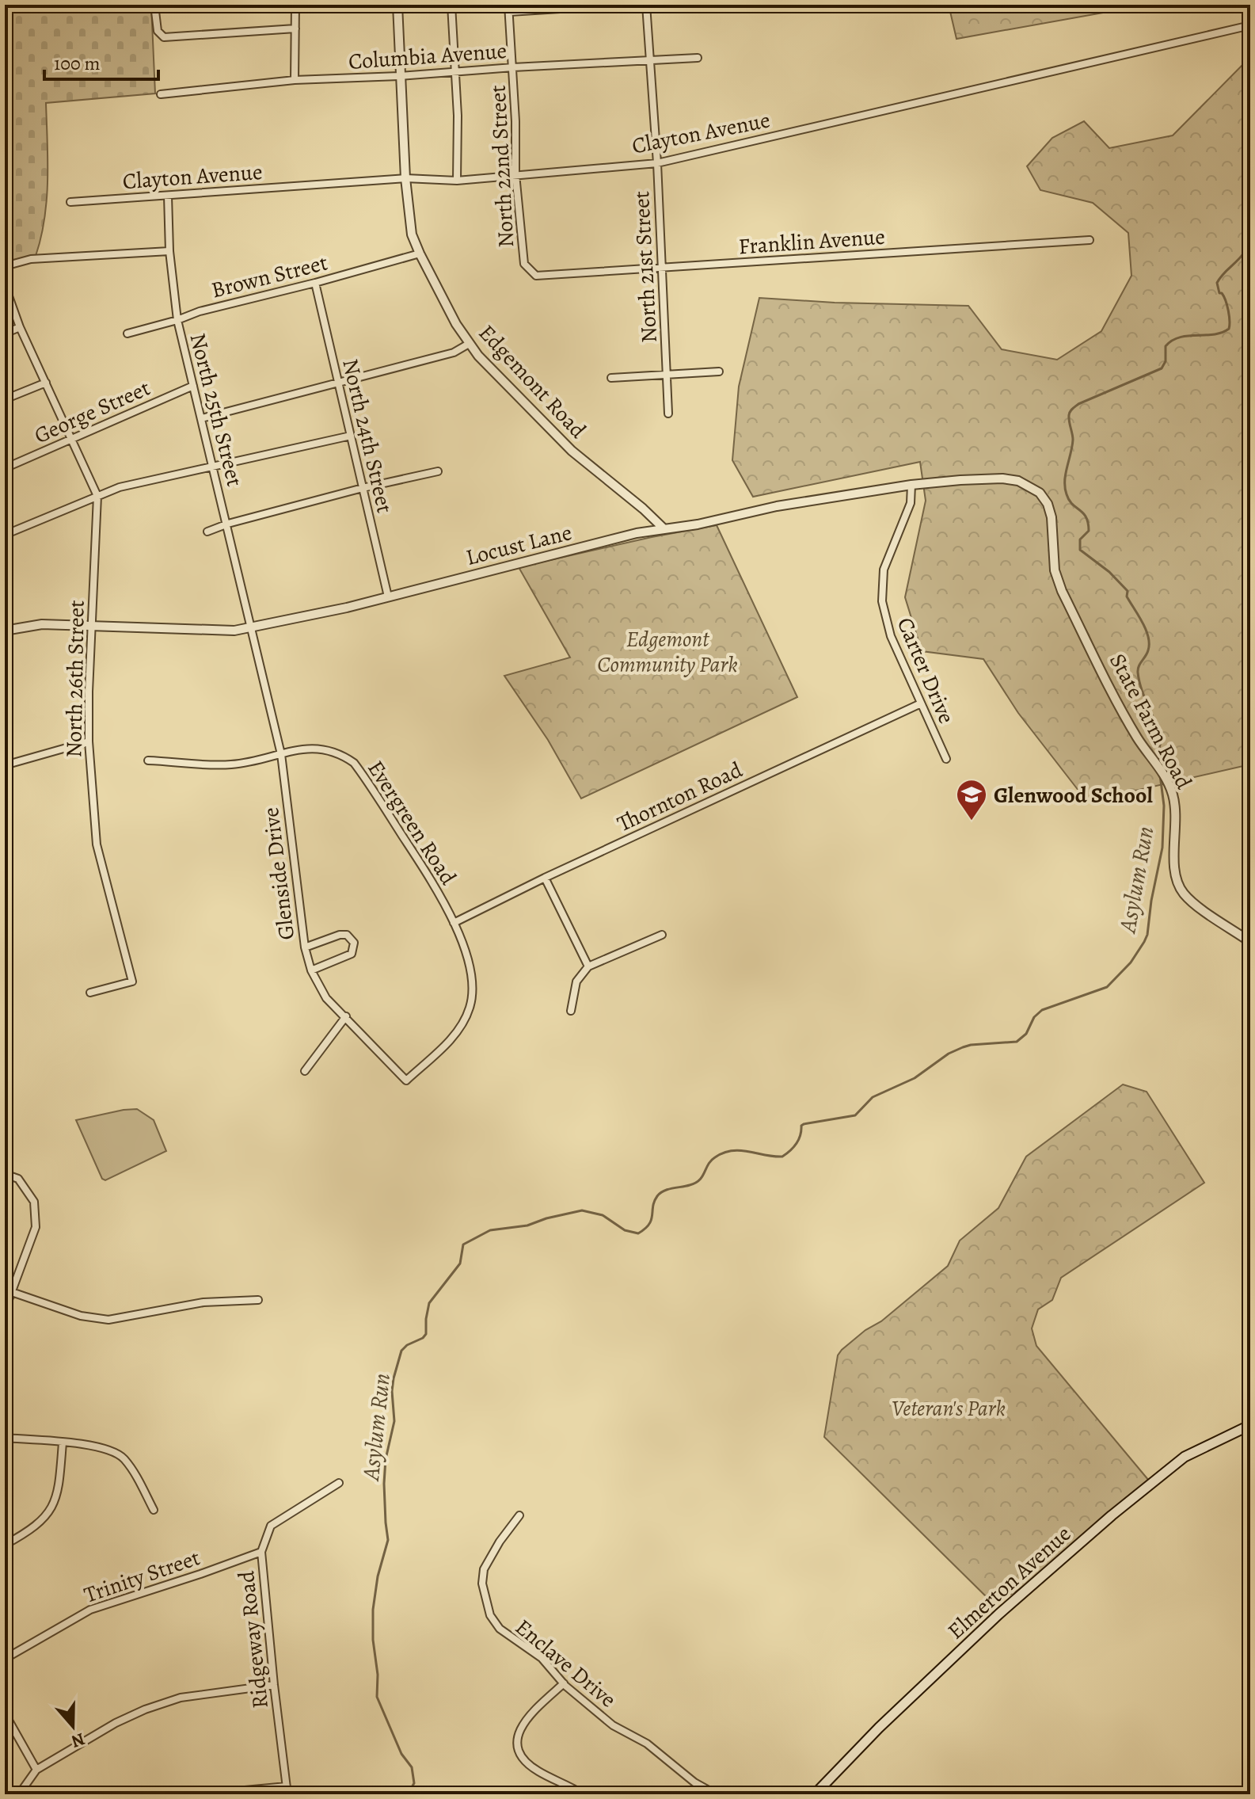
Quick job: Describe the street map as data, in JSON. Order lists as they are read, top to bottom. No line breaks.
{"streets":{"main road":["Elmerton Avenue"],"street":["Columbia Avenue","Clayton Avenue","North 22nd Street","Franklin Avenue","North 21st Street","Brown Street","Edgemont Road","North 25th Street","George Street","North 24th Street","Locust Lane","Carter Drive","North 26th Street","State Farm Road","Thornton Road","Evergreen Road","Glenside Drive","Trinity Street","Ridgeway Road","Enclave Drive"]},"crossings":[["Columbia Avenue","North 22nd Street"],["Columbia Avenue","North 21st Street"],["Columbia Avenue","Edgemont Road"],["Clayton Avenue","North 22nd Street"],["Clayton Avenue","North 21st Street"],["Clayton Avenue","Edgemont Road"],["Clayton Avenue","North 25th Street"],["North 22nd Street","Franklin Avenue"],["Franklin Avenue","North 21st Street"],["Brown Street","Edgemont Road"],["Brown Street","North 25th Street"],["Brown Street","North 24th Street"],["Edgemont Road","Locust Lane"],["North 25th Street","George Street"],["North 25th Street","Locust Lane"],["North 25th Street","Glenside Drive"],["George Street","North 26th Street"],["North 24th Street","Locust Lane"],["Locust Lane","Carter Drive"],["Locust Lane","North 26th Street"],["Locust Lane","State Farm Road"],["Locust Lane","Glenside Drive"],["Carter Drive","Thornton Road"],["Thornton Road","Evergreen Road"],["Evergreen Road","Glenside Drive"],["Trinity Street","Ridgeway Road"]],"water":["Asylum Run"],"parks":["Edgemont Community Park","Veteran's Park"],"places":{"school or university":["Glenwood School"]},"scale_bar":"100 m","north":"bottom"}
